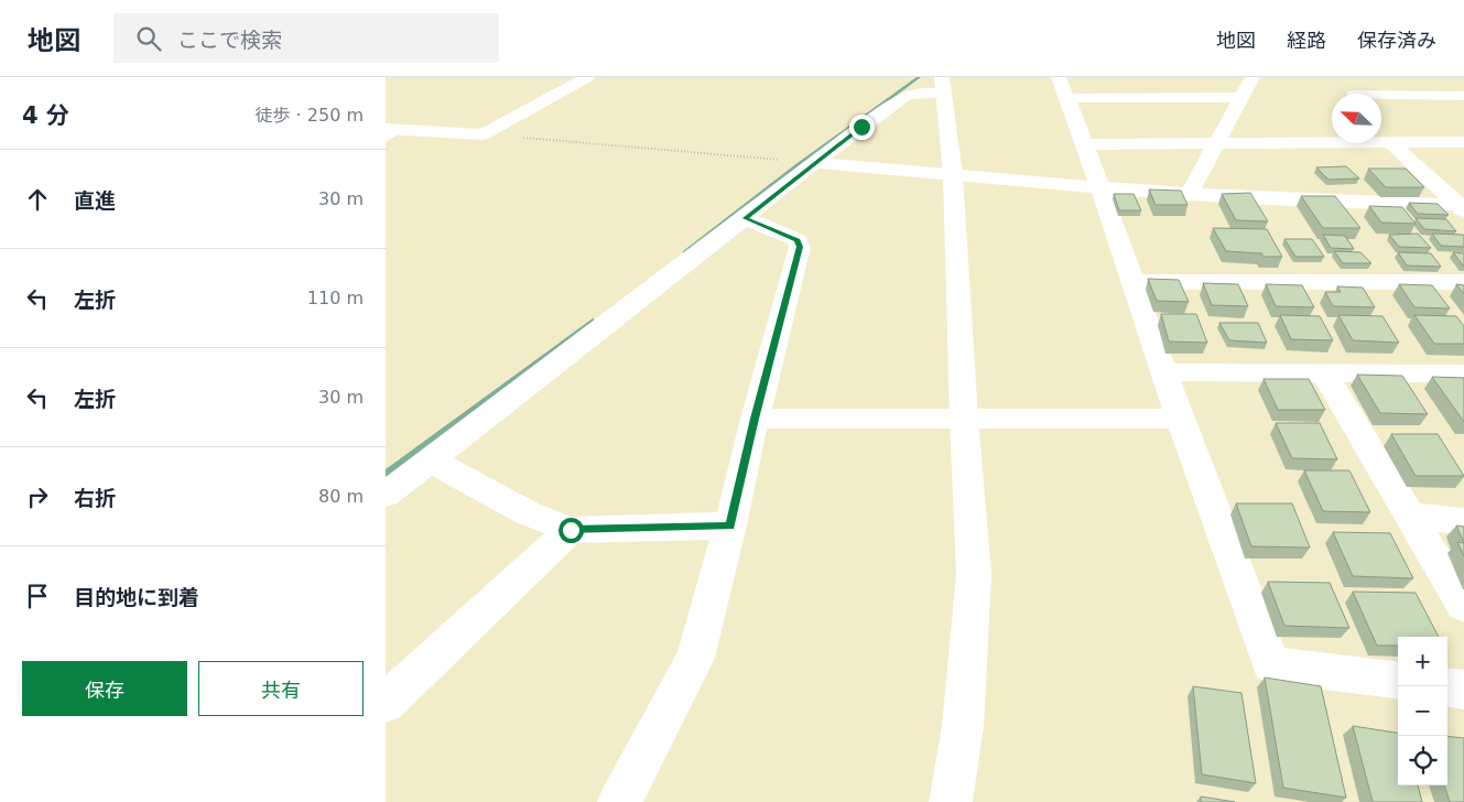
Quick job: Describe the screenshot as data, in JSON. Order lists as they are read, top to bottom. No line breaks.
{"north":"top left","page":{"header":"地図","search":"ここで検索","nav":["地図","経路","保存済み"],"heading":["4 分","徒歩 · 250 m"],"list":[["直進","30 m"],["左折","110 m"],["左折","30 m"],["右折","80 m"],"目的地に到着"],"map_buttons":["+","−"],"buttons":["保存","共有"]}}
